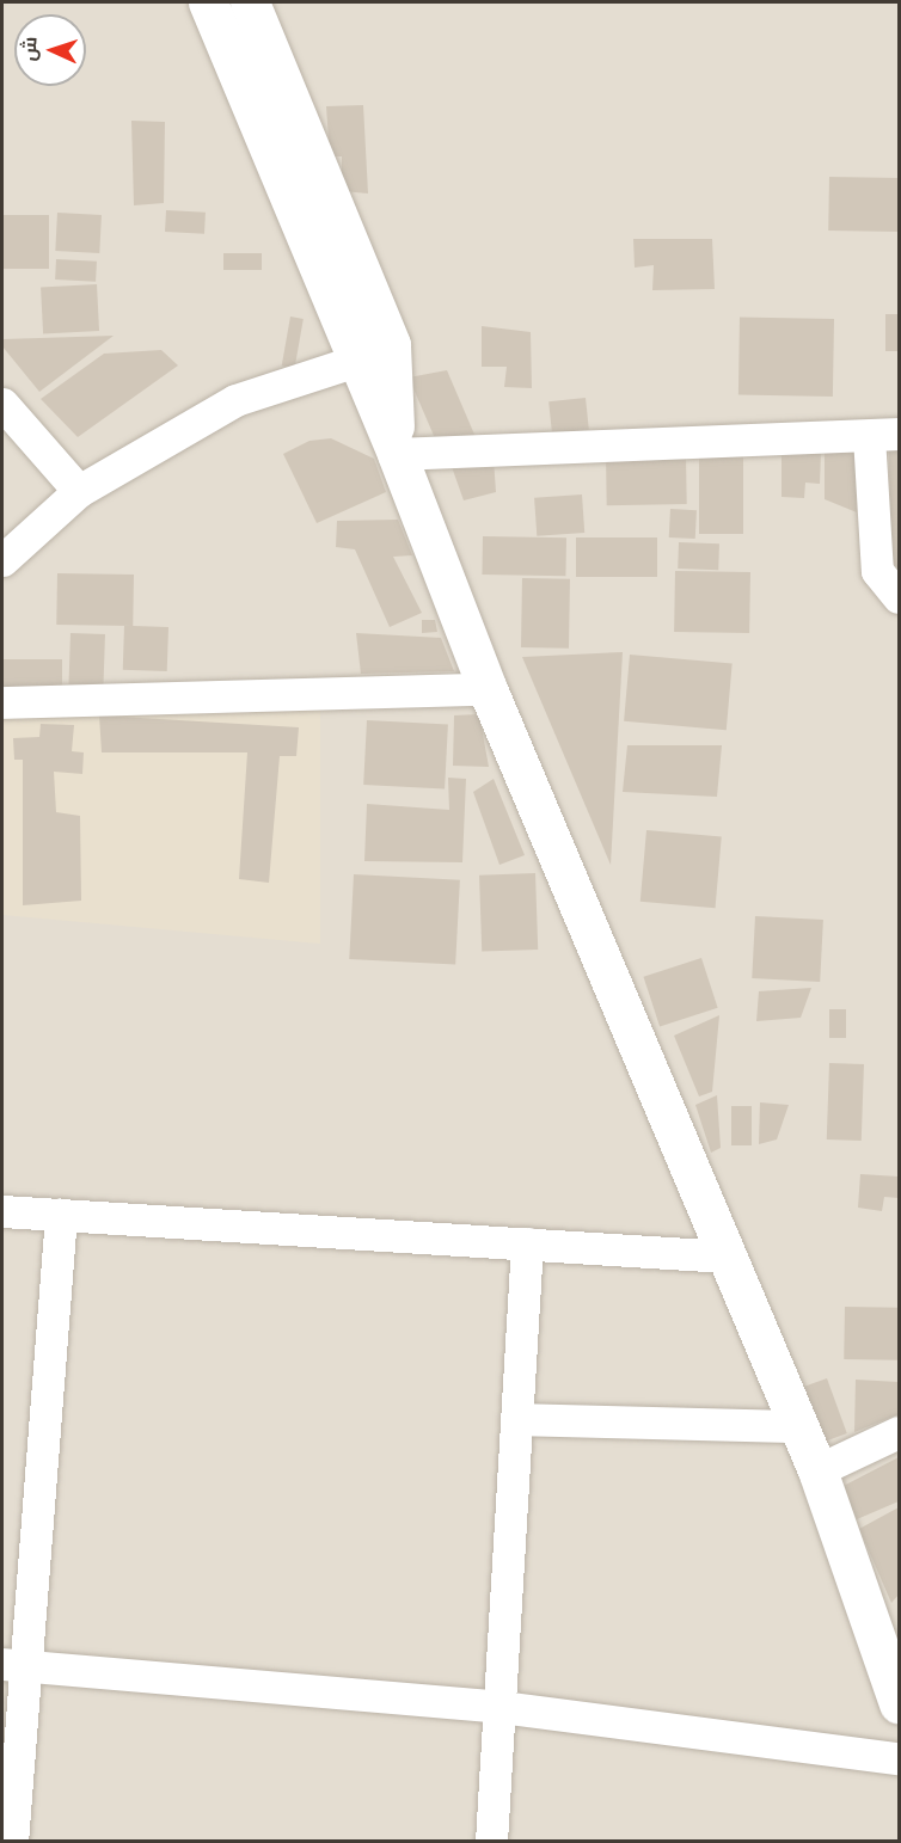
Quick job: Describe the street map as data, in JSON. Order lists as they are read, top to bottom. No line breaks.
{"north":"left"}
